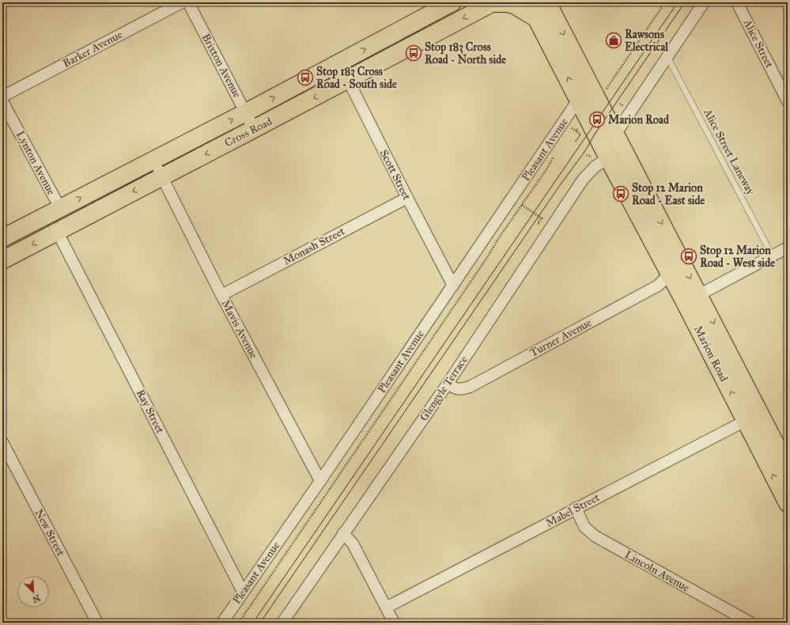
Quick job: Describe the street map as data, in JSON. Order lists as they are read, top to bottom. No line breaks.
{"streets":{"main road":["Cross Road","Marion Road"],"street":["Alice Street","Barker Avenue","Brixton Avenue","Pleasant Avenue","Lynton Avenue","Scott Street","Monash Street","Mavis Avenue","Turner Avenue","Glengyle Terrace","Ray Street","Mabel Street","New Street","Lincoln Avenue"],"lane":["Alice Street Laneway"]},"crossings":[["Brixton Avenue","Cross Road"],["Cross Road","Lynton Avenue"],["Cross Road","Scott Street"],["Cross Road","Mavis Avenue"],["Cross Road","Ray Street"],["Pleasant Avenue","Scott Street"],["Pleasant Avenue","Mavis Avenue"],["Pleasant Avenue","Marion Road"],["Pleasant Avenue","Ray Street"],["Scott Street","Monash Street"],["Monash Street","Mavis Avenue"],["Turner Avenue","Marion Road"],["Turner Avenue","Glengyle Terrace"],["Marion Road","Glengyle Terrace"],["Marion Road","Mabel Street"],["Mabel Street","Lincoln Avenue"]],"places":{"shop":["Rawsons Electrical"],"bus stop":["Stop 183 Cross Road - North side","Stop 183 Cross Road - South side","Marion Road","Stop 12 Marion Road - East side","Stop 12 Marion Road - West side"]},"north":"bottom right"}
